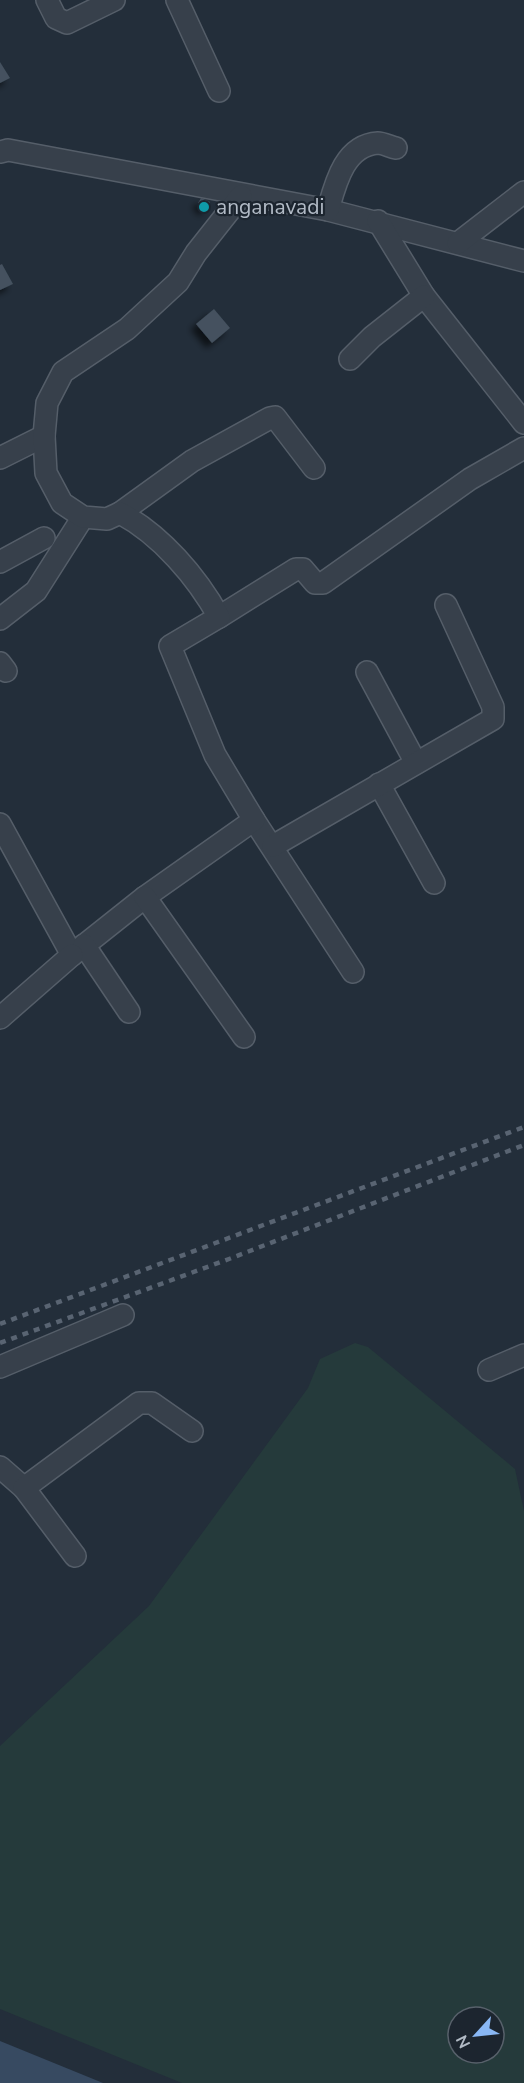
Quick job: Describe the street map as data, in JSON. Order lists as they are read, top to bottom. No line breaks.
{"places":["anganavadi"],"north":"bottom left"}
